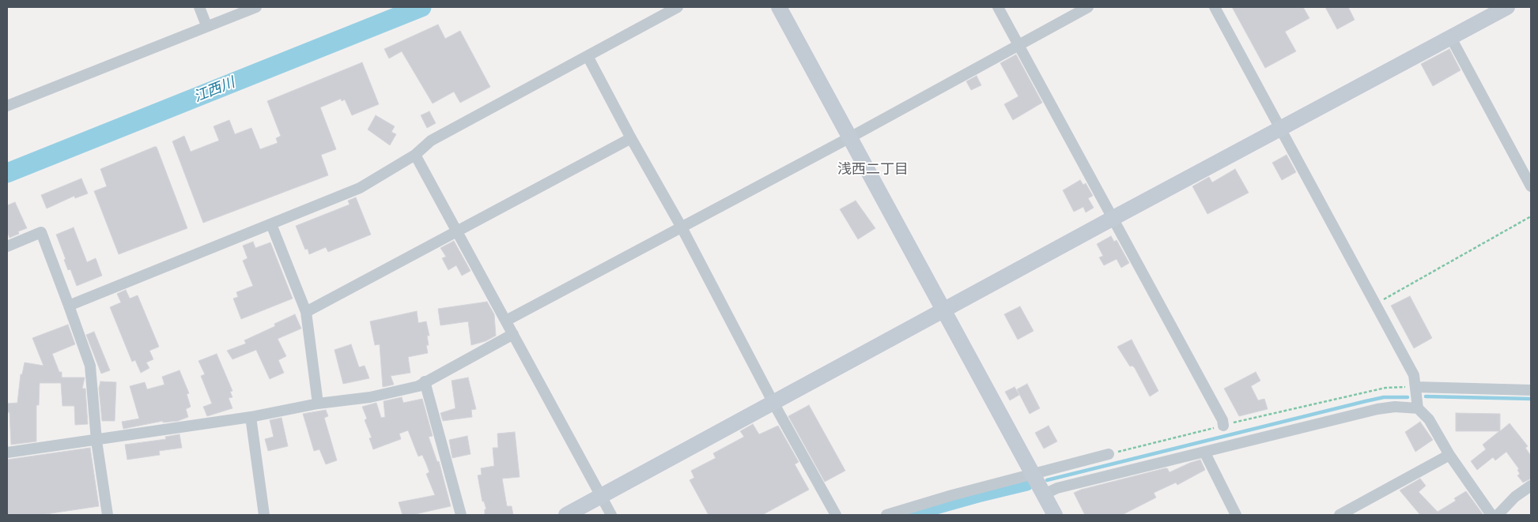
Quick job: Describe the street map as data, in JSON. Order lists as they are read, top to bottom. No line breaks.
{"districts":["浅西二丁目"],"water":["江西川"]}
